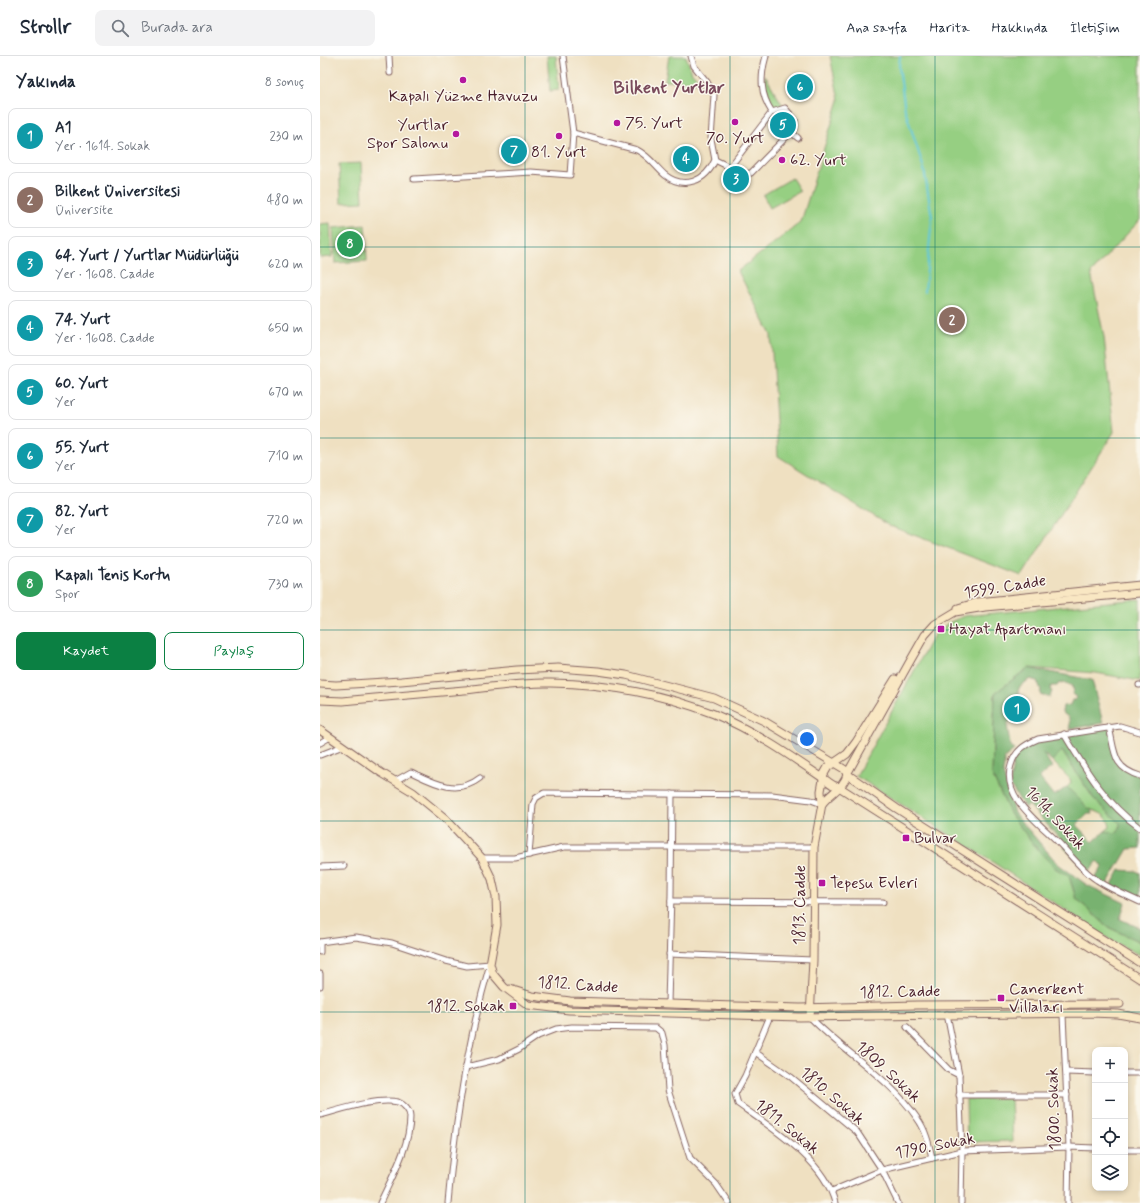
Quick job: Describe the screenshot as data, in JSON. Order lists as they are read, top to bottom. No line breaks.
{"streets":{"street":["1599. Cadde","1614. Sokak","1813. Cadde","1812. Cadde","1809. Sokak","1810. Sokak","1800. Sokak","1811. Sokak","1790. Sokak"]},"crossings":[["1599. Cadde","1813. Cadde"],["1813. Cadde","1812. Cadde"],["1813. Cadde","1809. Sokak"],["1812. Cadde","1809. Sokak"],["1812. Cadde","1800. Sokak"],["1812. Cadde","1811. Sokak"],["1809. Sokak","1790. Sokak"],["1810. Sokak","1811. Sokak"],["1810. Sokak","1790. Sokak"],["1800. Sokak","1790. Sokak"],["1811. Sokak","1790. Sokak"]],"districts":["Bilkent Yurtlar"],"places":{"other":["Kapalı Yüzme Havuzu","70. Yurt","75. Yurt","Yurtlar Spor Salonu","81. Yurt","62. Yurt"],"transit":["Hayat Apartmanı","Bulvar","Tepesu Evleri","Canerkent Villaları","1812. Sokak"]},"page":{"header":"Strollr","search":"Burada ara","nav":["Ana sayfa","Harita","Hakkında","İletişim"],"heading":["Yakında","8 sonuç"],"pins":["6","5","7","4","3","8","2","1"],"list":[{"mark":"1","name":"A1","note":"Yer · 1614. Sokak","value":"230 m"},{"mark":"2","name":"Bilkent Üniversitesi","note":"Üniversite","value":"480 m"},{"mark":"3","name":"64. Yurt / Yurtlar Müdürlüğü","note":"Yer · 1608. Cadde","value":"620 m"},{"mark":"4","name":"74. Yurt","note":"Yer · 1608. Cadde","value":"650 m"},{"mark":"5","name":"60. Yurt","note":"Yer","value":"670 m"},{"mark":"6","name":"55. Yurt","note":"Yer","value":"710 m"},{"mark":"7","name":"82. Yurt","note":"Yer","value":"720 m"},{"mark":"8","name":"Kapalı Tenis Kortu","note":"Spor","value":"730 m"}],"buttons":["Kaydet","Paylaş"],"map_buttons":["+","−"]}}
